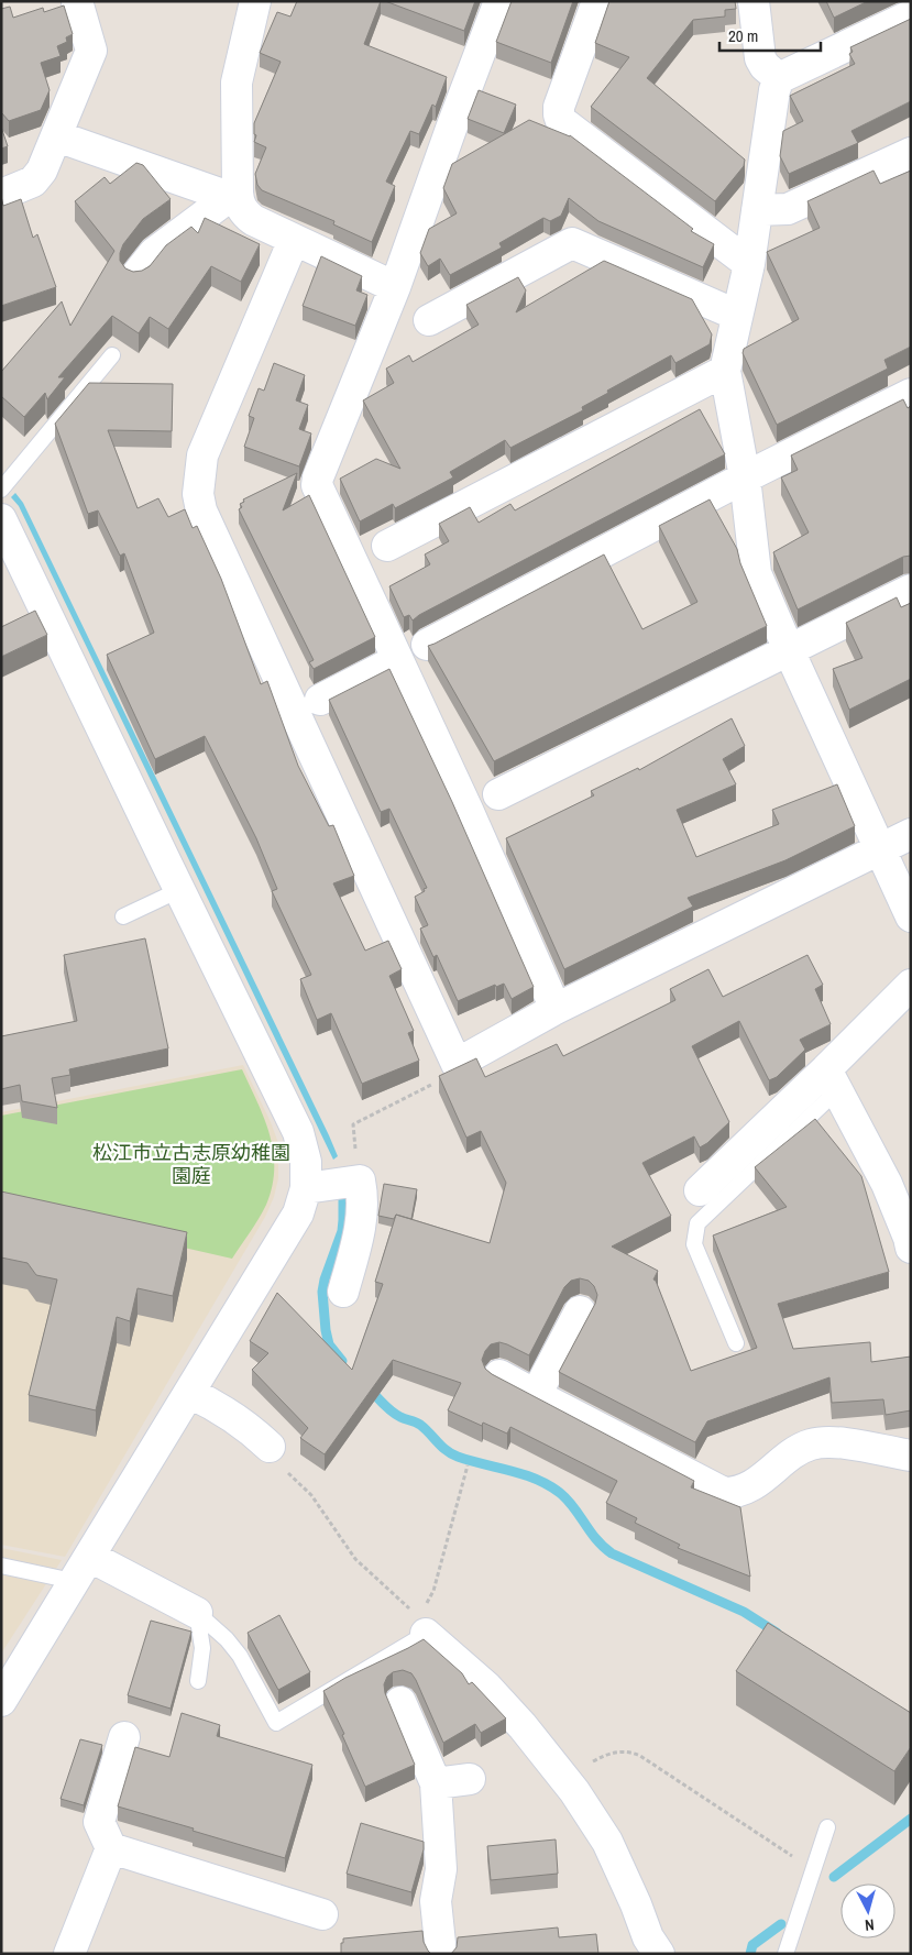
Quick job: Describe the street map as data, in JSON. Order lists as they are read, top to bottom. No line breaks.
{"parks":["松江市立古志原幼稚園 園庭"],"scale_bar":"20 m","north":"bottom"}
